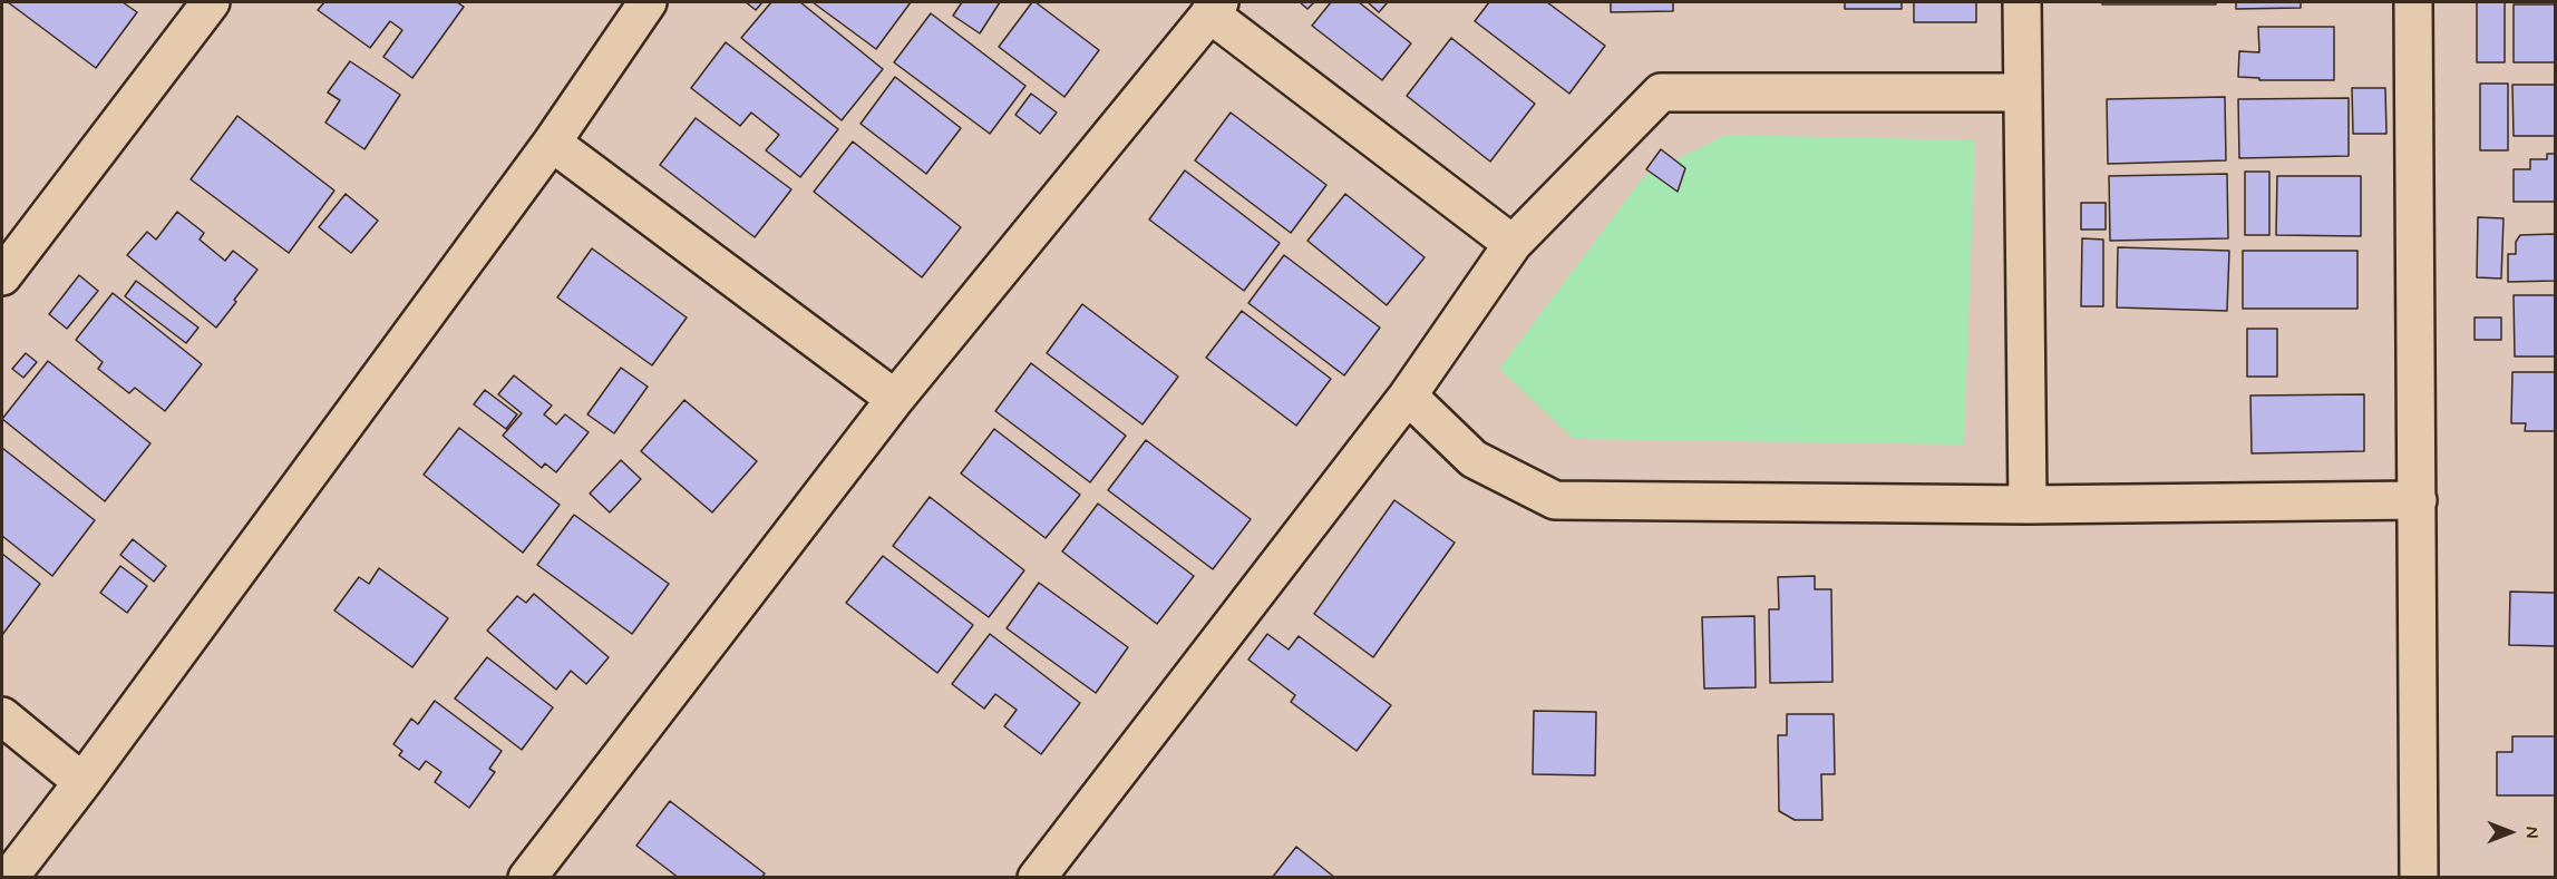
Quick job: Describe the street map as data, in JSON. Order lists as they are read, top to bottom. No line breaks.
{"north":"right"}
